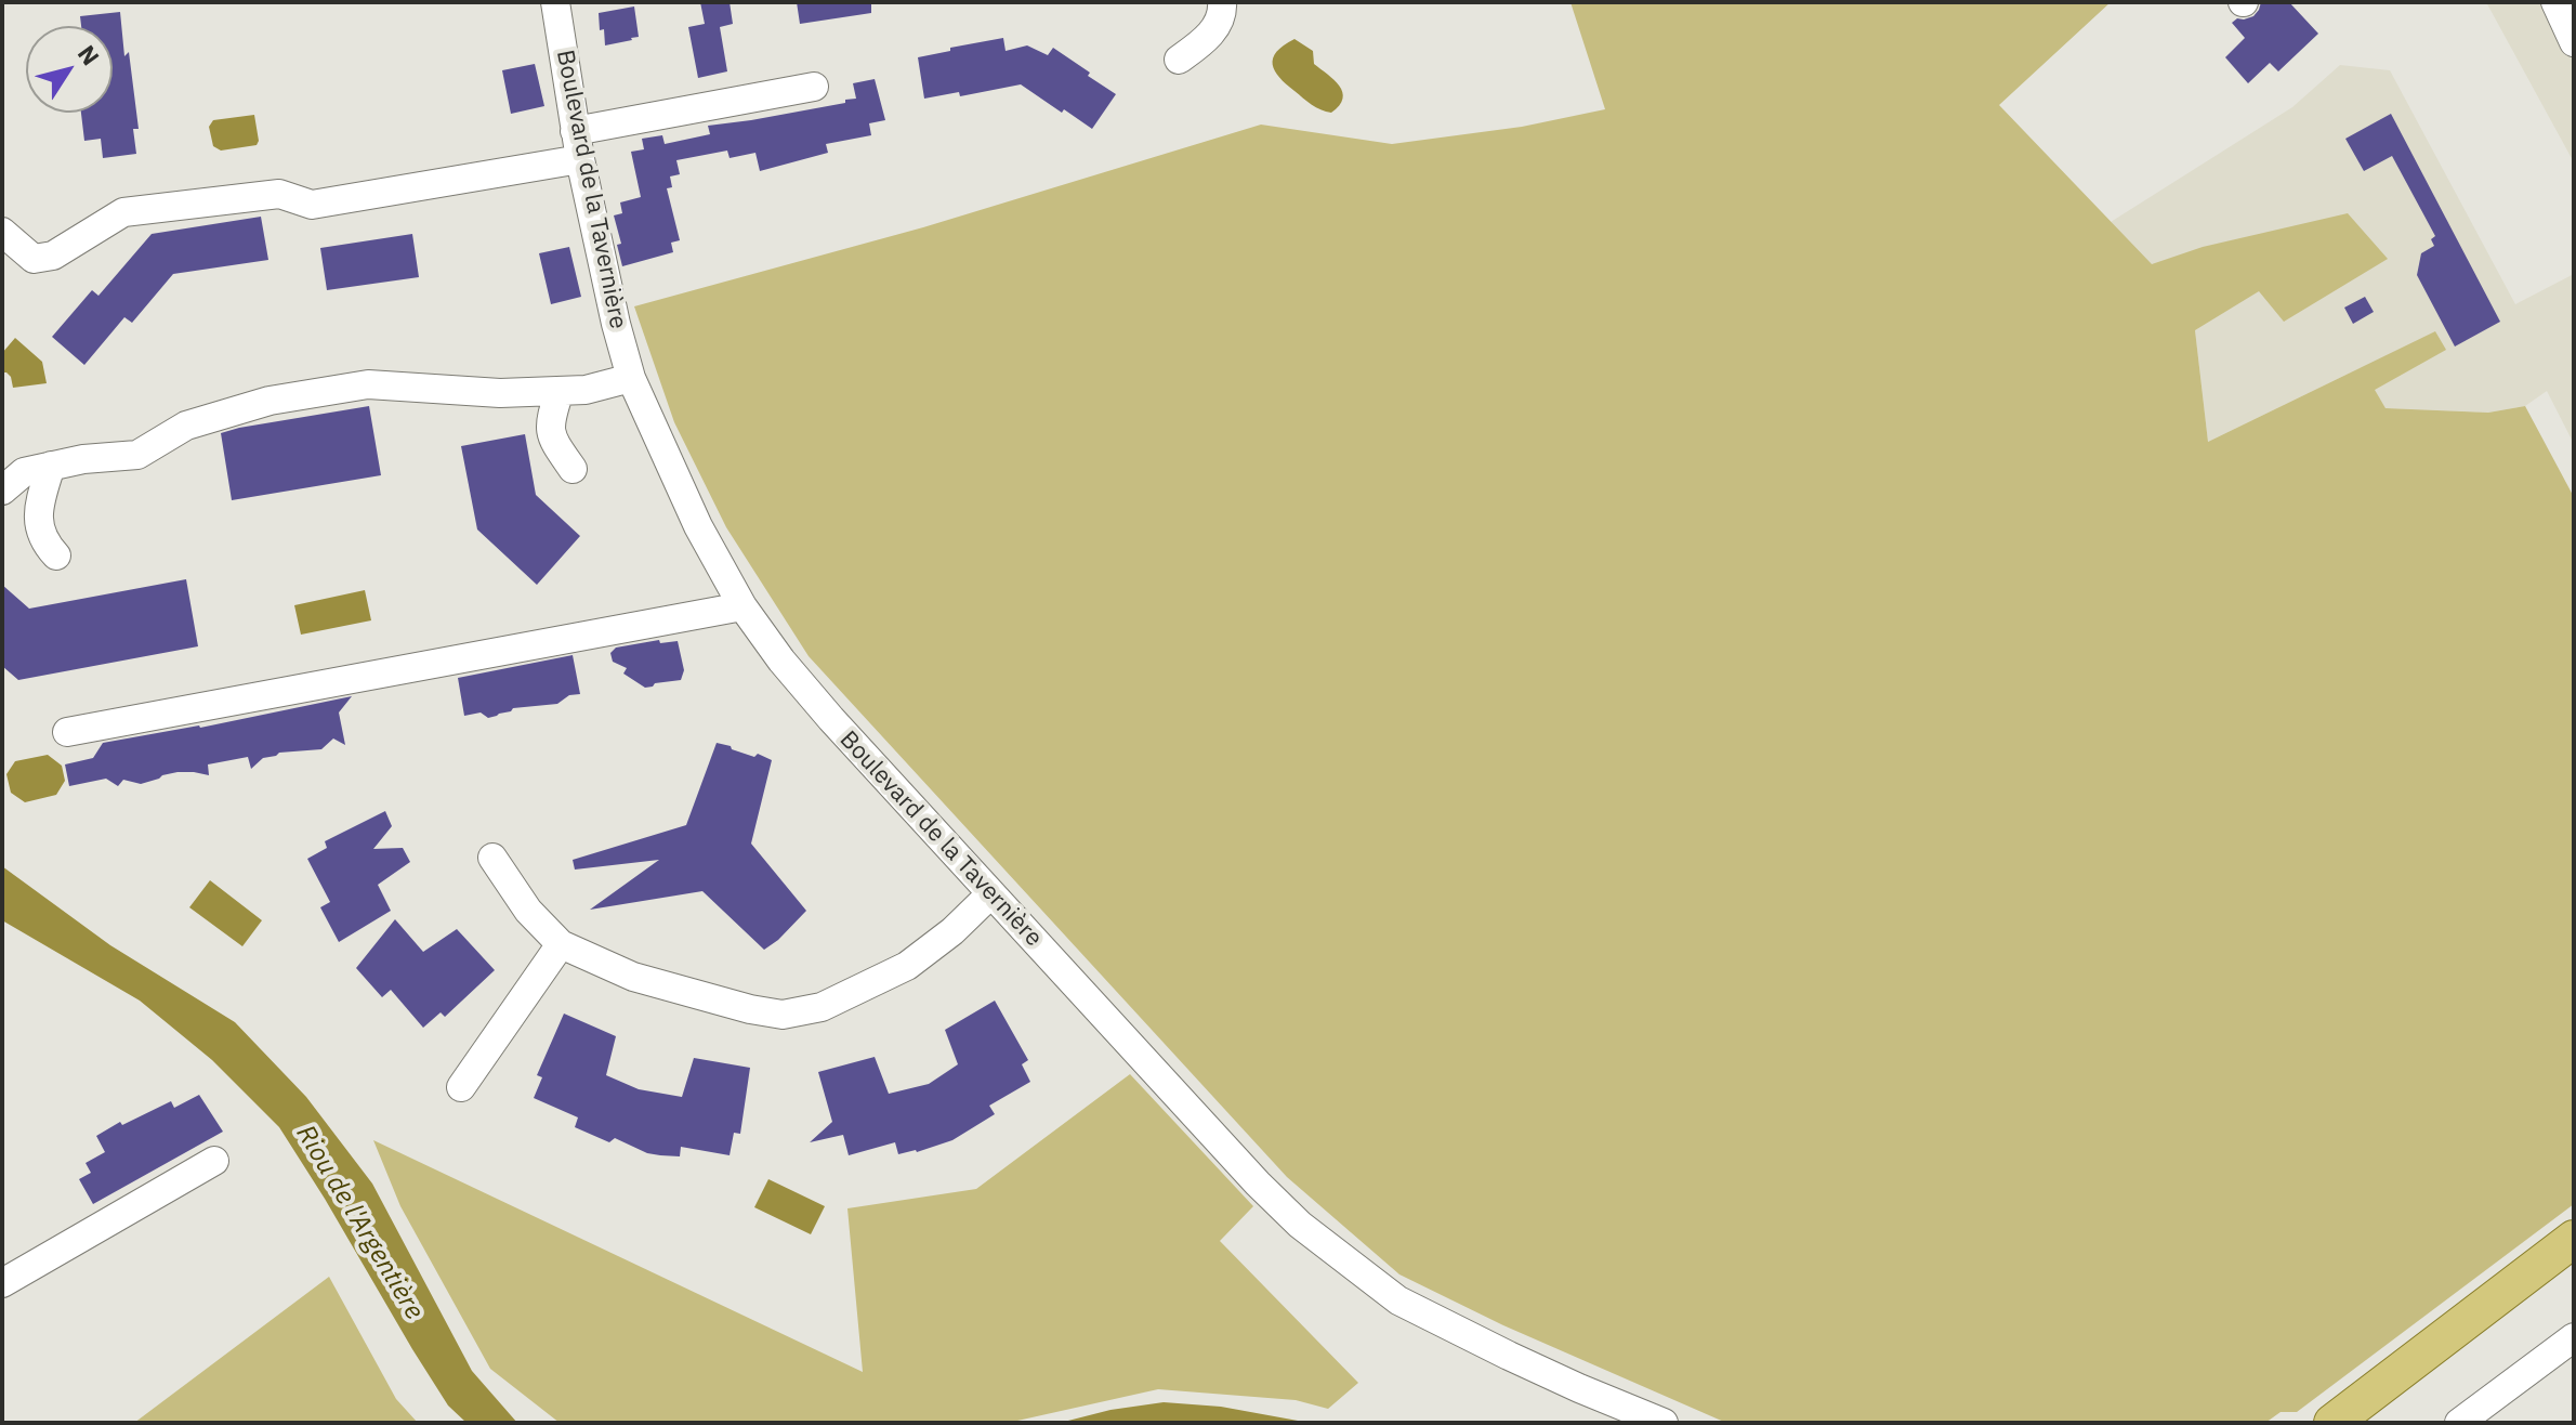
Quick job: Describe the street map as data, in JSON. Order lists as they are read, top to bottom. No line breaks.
{"streets":{"street":["Boulevard de la Tavernière"]},"water":["Riou de l'Argentière"],"north":"top right"}
